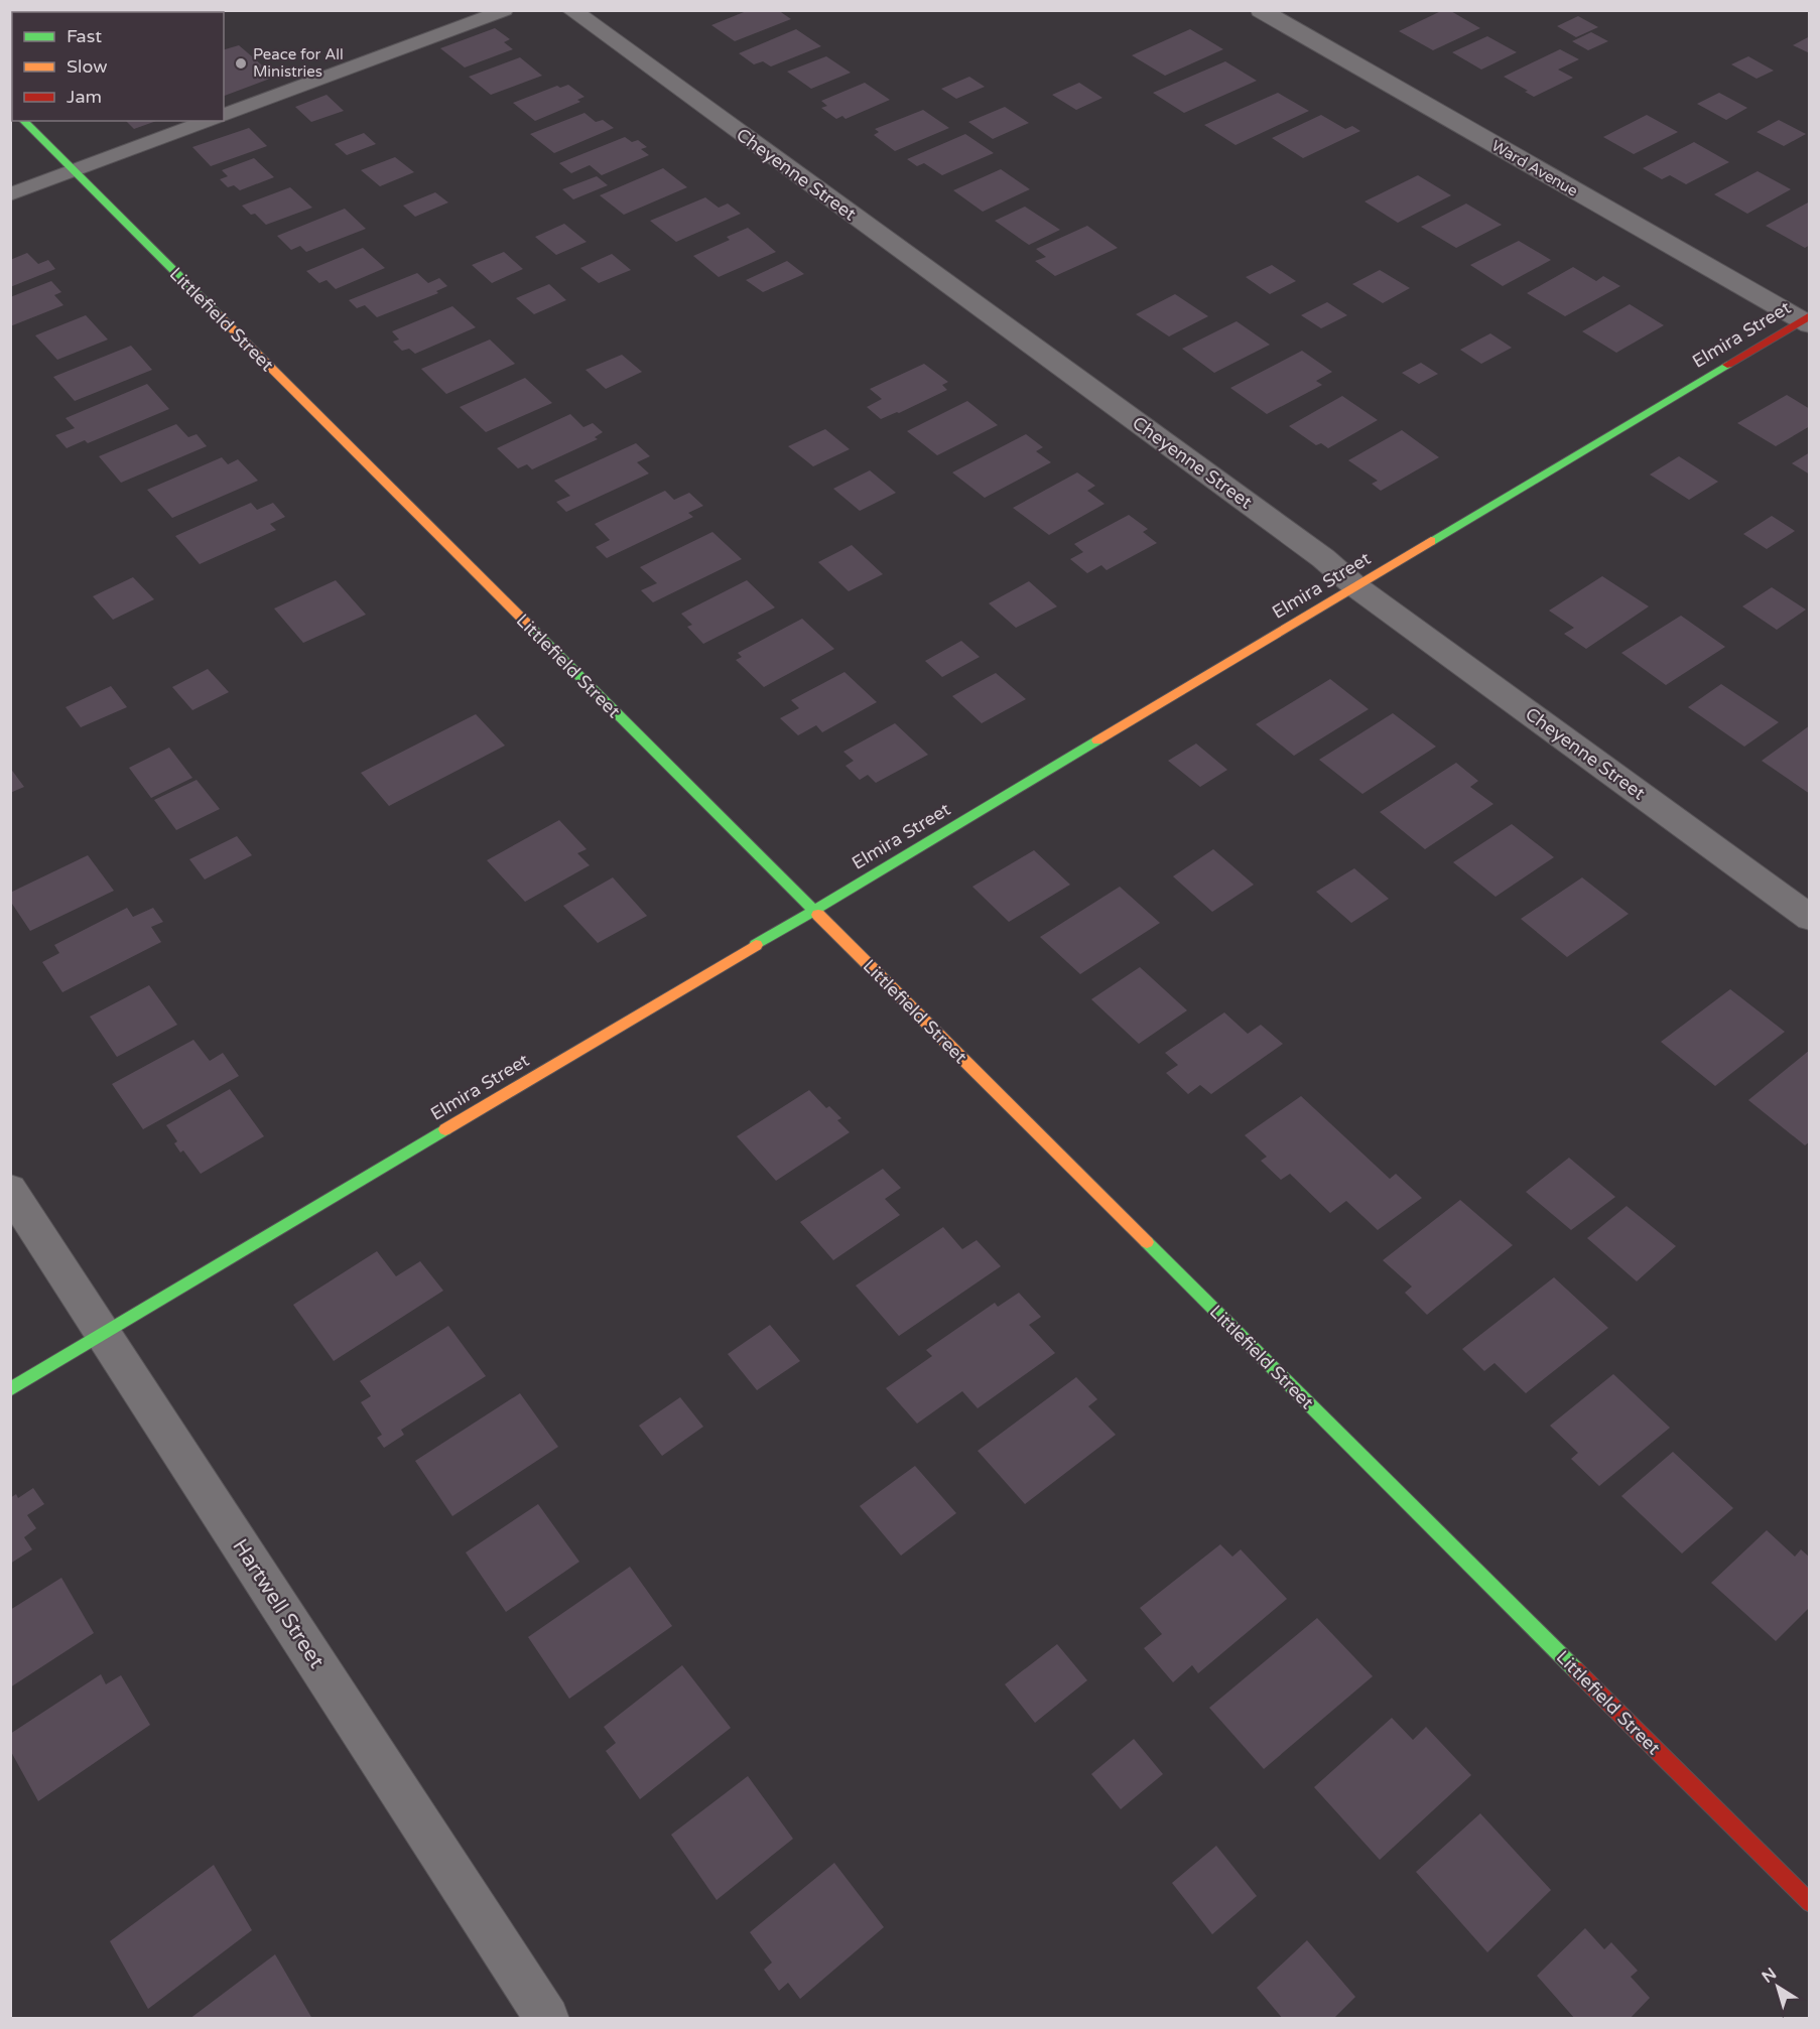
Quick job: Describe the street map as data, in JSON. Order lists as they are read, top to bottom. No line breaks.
{"streets":{"street":["Ward Avenue","Cheyenne Street","Littlefield Street","Elmira Street","Hartwell Street"]},"crossings":[["Ward Avenue","Elmira Street"],["Cheyenne Street","Elmira Street"],["Littlefield Street","Elmira Street"],["Elmira Street","Hartwell Street"]],"places":["Peace for All Ministries"],"legend":["Fast","Slow","Jam"],"north":"top left"}
